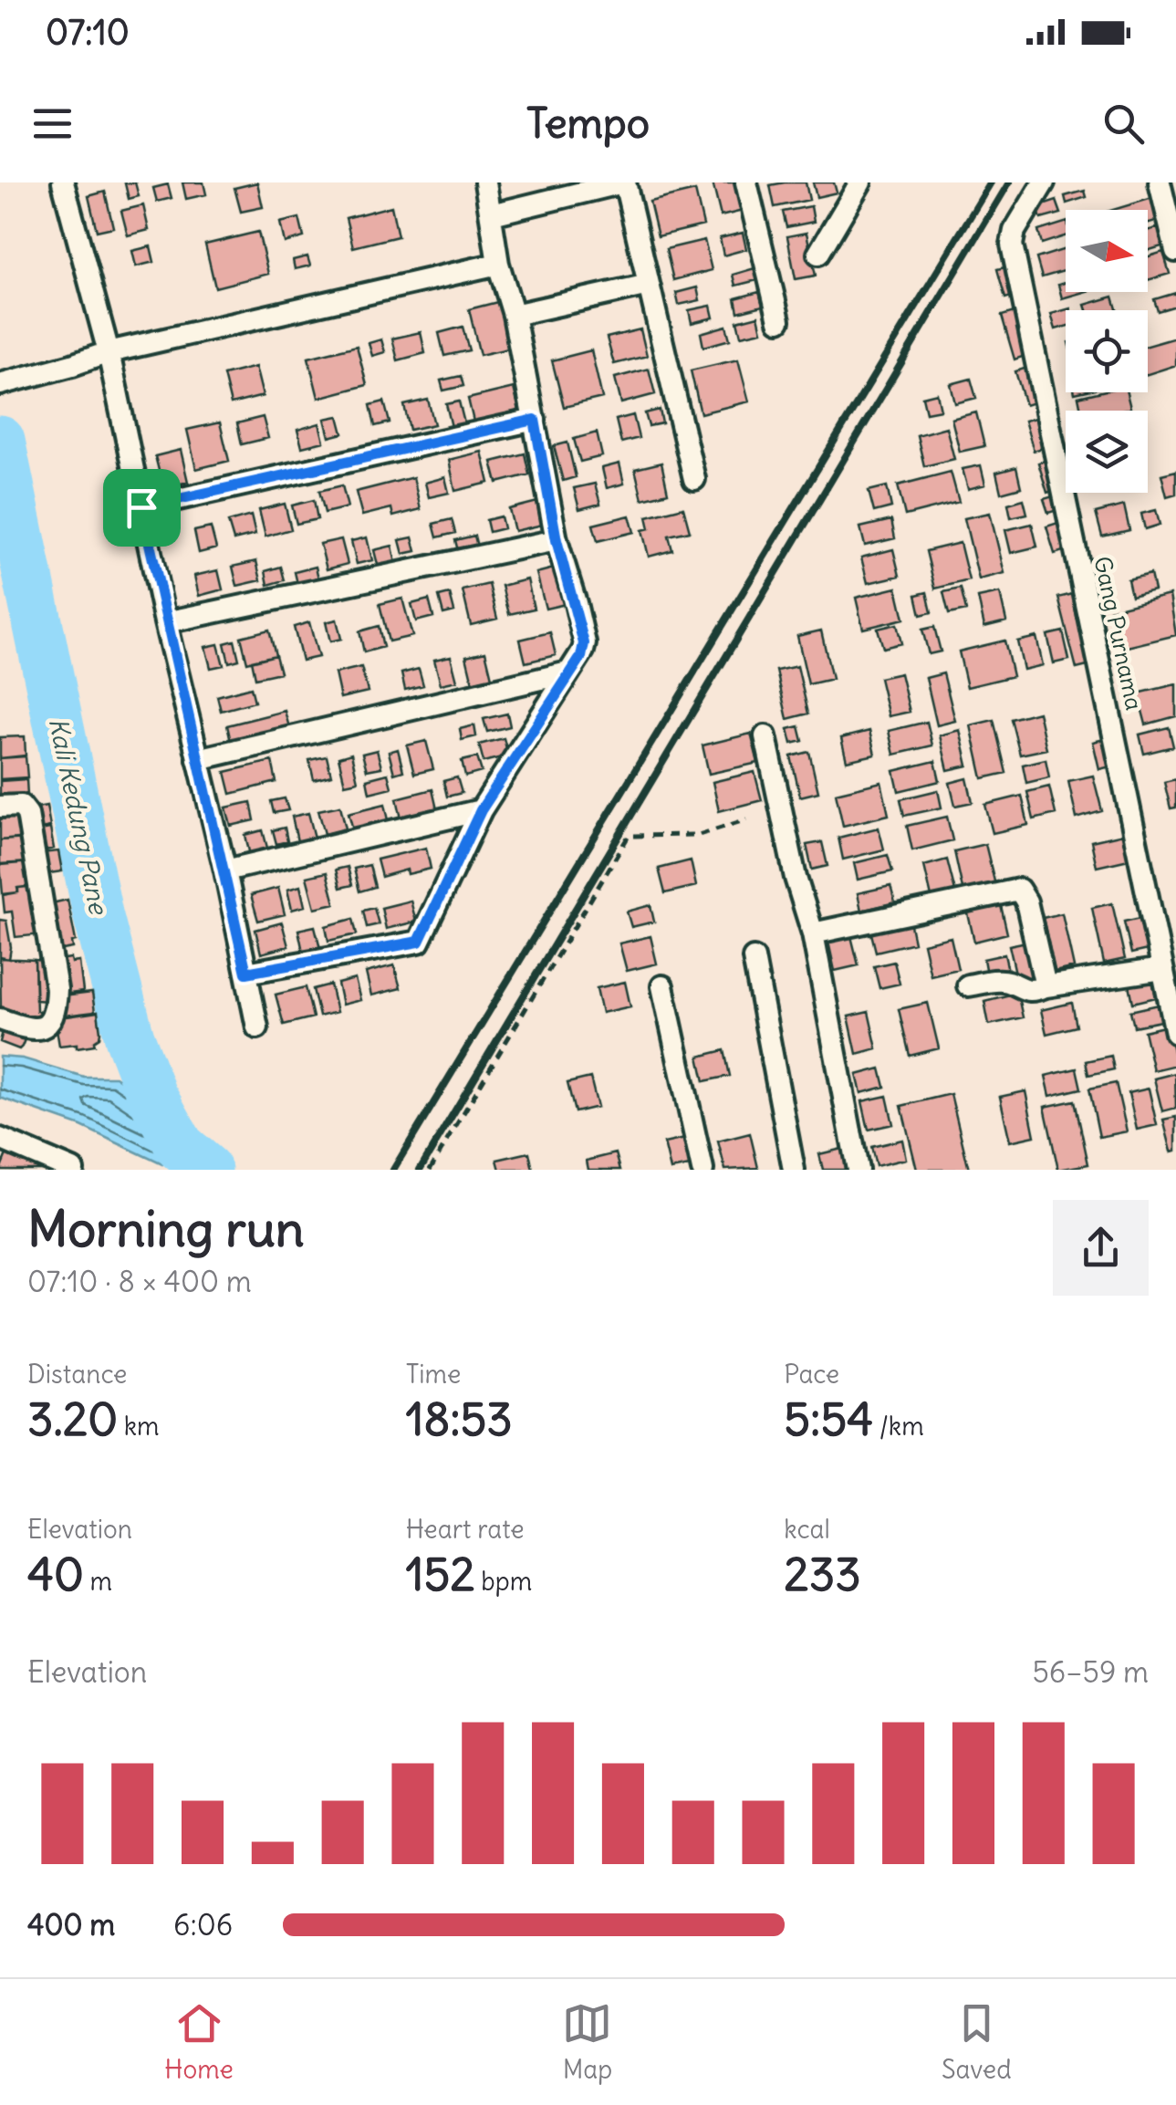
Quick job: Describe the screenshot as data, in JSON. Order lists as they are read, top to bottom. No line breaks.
{"streets":{"street":["Gang Purnama"]},"water":["Kali Kedung Pane"],"north":"right","page":{"status":"07:10","header":"Tempo","heading":["Morning run","07:10 · 8 × 400 m"],"stats":[["Distance","3.20 km"],["Time","18:53"],["Pace","5:54 /km"],["Elevation","40 m"],["Heart rate","152 bpm"],["kcal","233"]],"chart":["Elevation","56–59 m"],"list":[{"name":"400 m","note":"6:06"}],"tabs":["Home","Map","Saved"]}}
